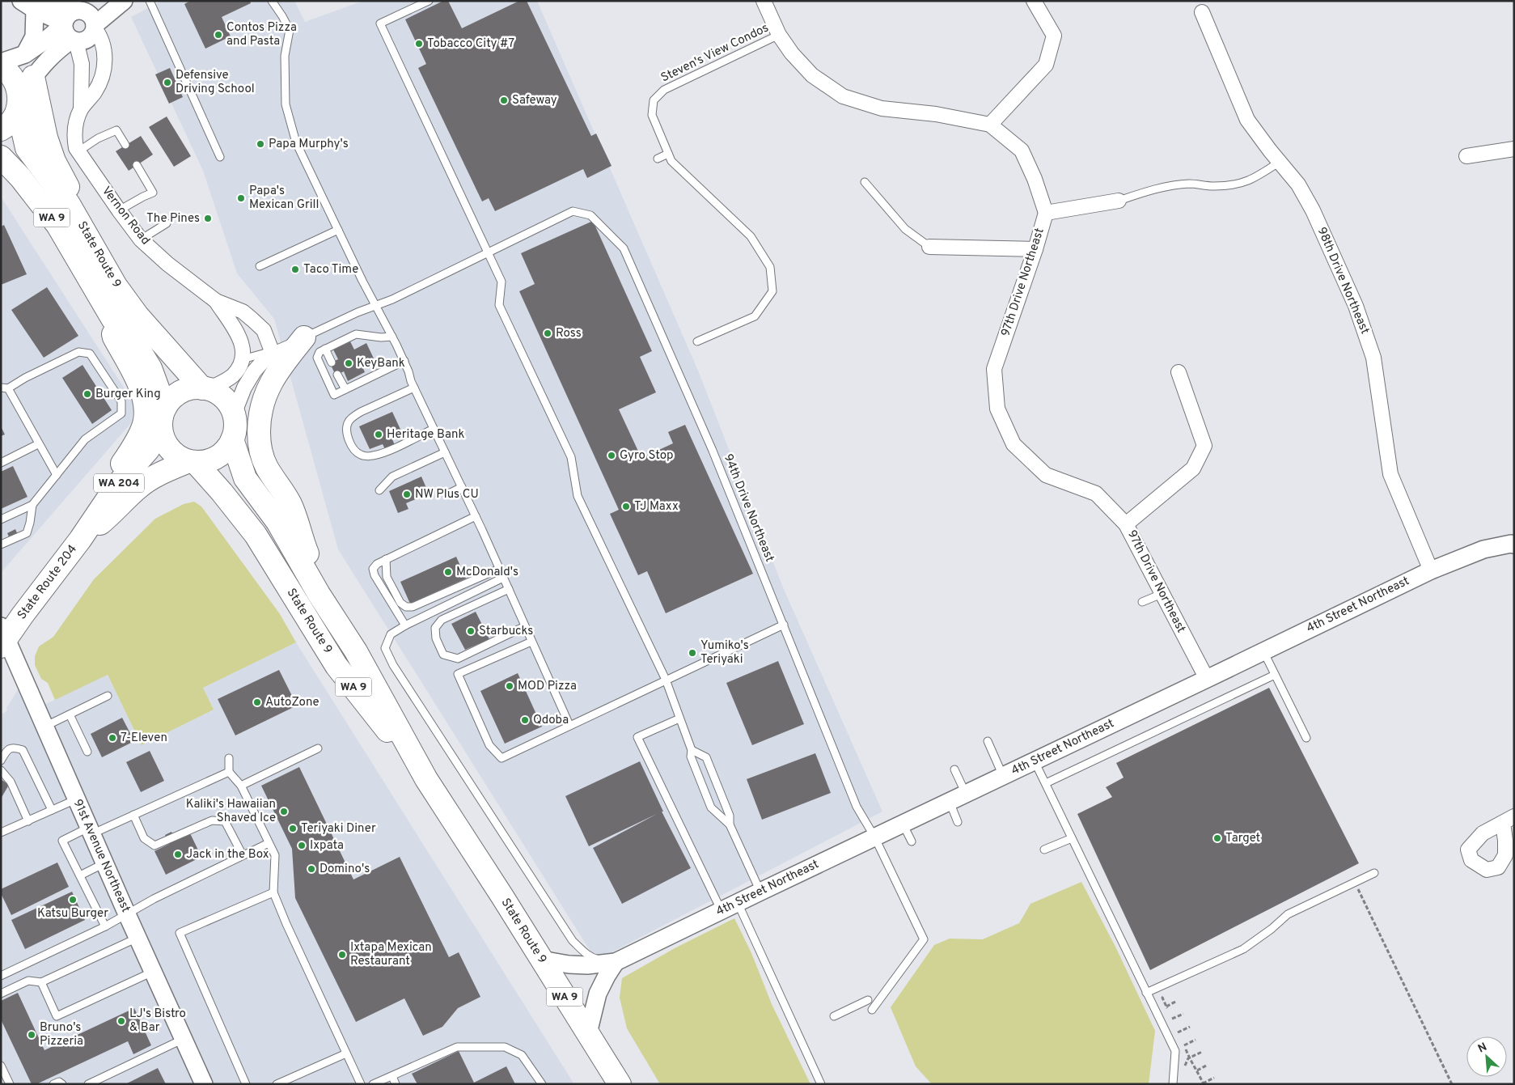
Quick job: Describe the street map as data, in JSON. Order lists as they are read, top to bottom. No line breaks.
{"streets":{"main road":["WA 9","State Route 9","WA 204","State Route 204"],"street":["Vernon Road","98th Drive Northeast","97th Drive Northeast","4th Street Northeast","91st Avenue Northeast"],"lane":["Steven's View Condos","94th Drive Northeast"]},"crossings":[["State Route 9","State Route 204"],["98th Drive Northeast","4th Street Northeast"],["97th Drive Northeast","4th Street Northeast"],["94th Drive Northeast","4th Street Northeast"],["State Route 204","91st Avenue Northeast"]],"places":["Contos Pizza and Pasta","Tobacco City #7","Defensive Driving School","Safeway","Papa Murphy's","Papa's Mexican Grill","The Pines","Taco Time","Ross","KeyBank","Burger King","Heritage Bank","Gyro Stop","NW Plus CU","TJ Maxx","McDonald's","Starbucks","Yumiko's Teriyaki","MOD Pizza","AutoZone","Qdoba","7-Eleven","Kaliki's Hawaiian Shaved Ice","Teriyaki Diner","Target","Ixpata","Jack in the Box","Domino's","Katsu Burger","Ixtapa Mexican Restaurant","LJ's Bistro & Bar","Bruno's Pizzeria"],"north":"top left"}
